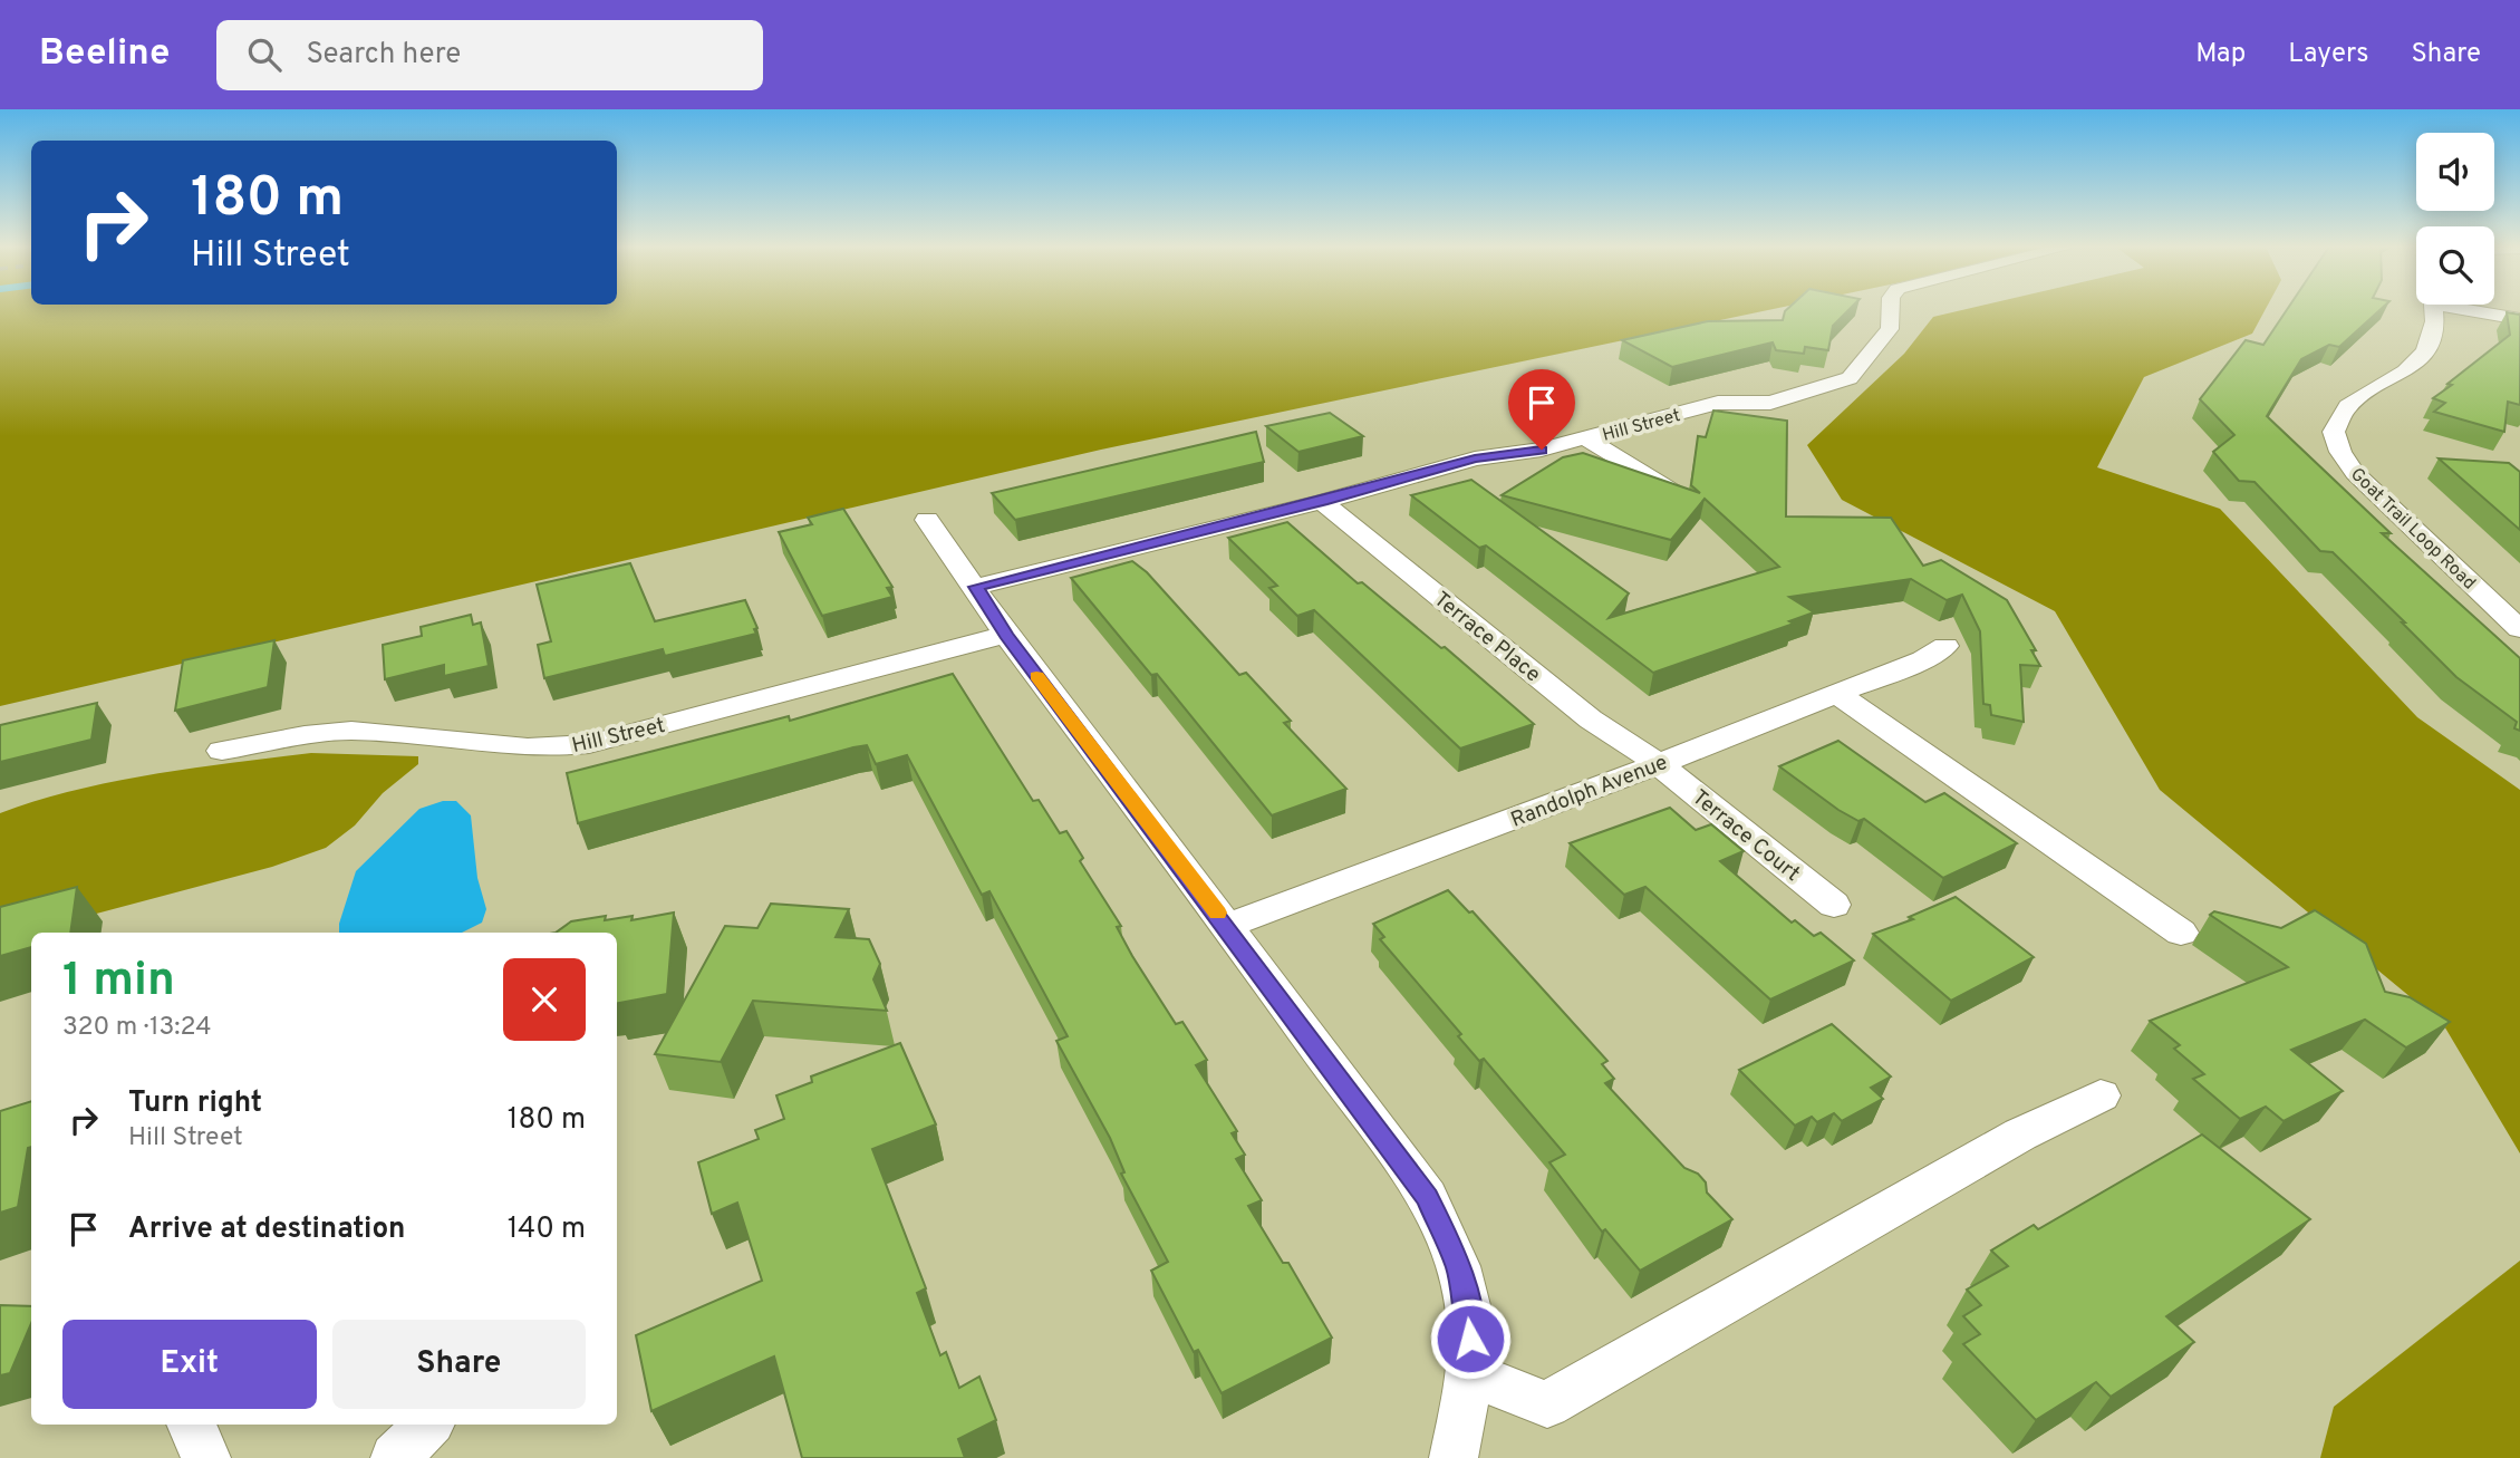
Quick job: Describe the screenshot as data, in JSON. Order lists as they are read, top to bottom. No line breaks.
{"streets":{"street":["Hill Street","Goat Trail Loop Road","Terrace Place","Randolph Avenue","Terrace Court"]},"crossings":[["Hill Street","Terrace Place"],["Terrace Place","Randolph Avenue"],["Terrace Place","Terrace Court"],["Randolph Avenue","Terrace Court"]],"page":{"header":"Beeline","search":"Search here","nav":["Map","Layers","Share"],"turn":["180 m","Hill Street"],"heading":["1 min","320 m · 13:24"],"list":[{"name":"Turn right","note":"Hill Street","value":"180 m"},{"name":"Arrive at destination","value":"140 m"}],"buttons":["Exit","Share"]}}
